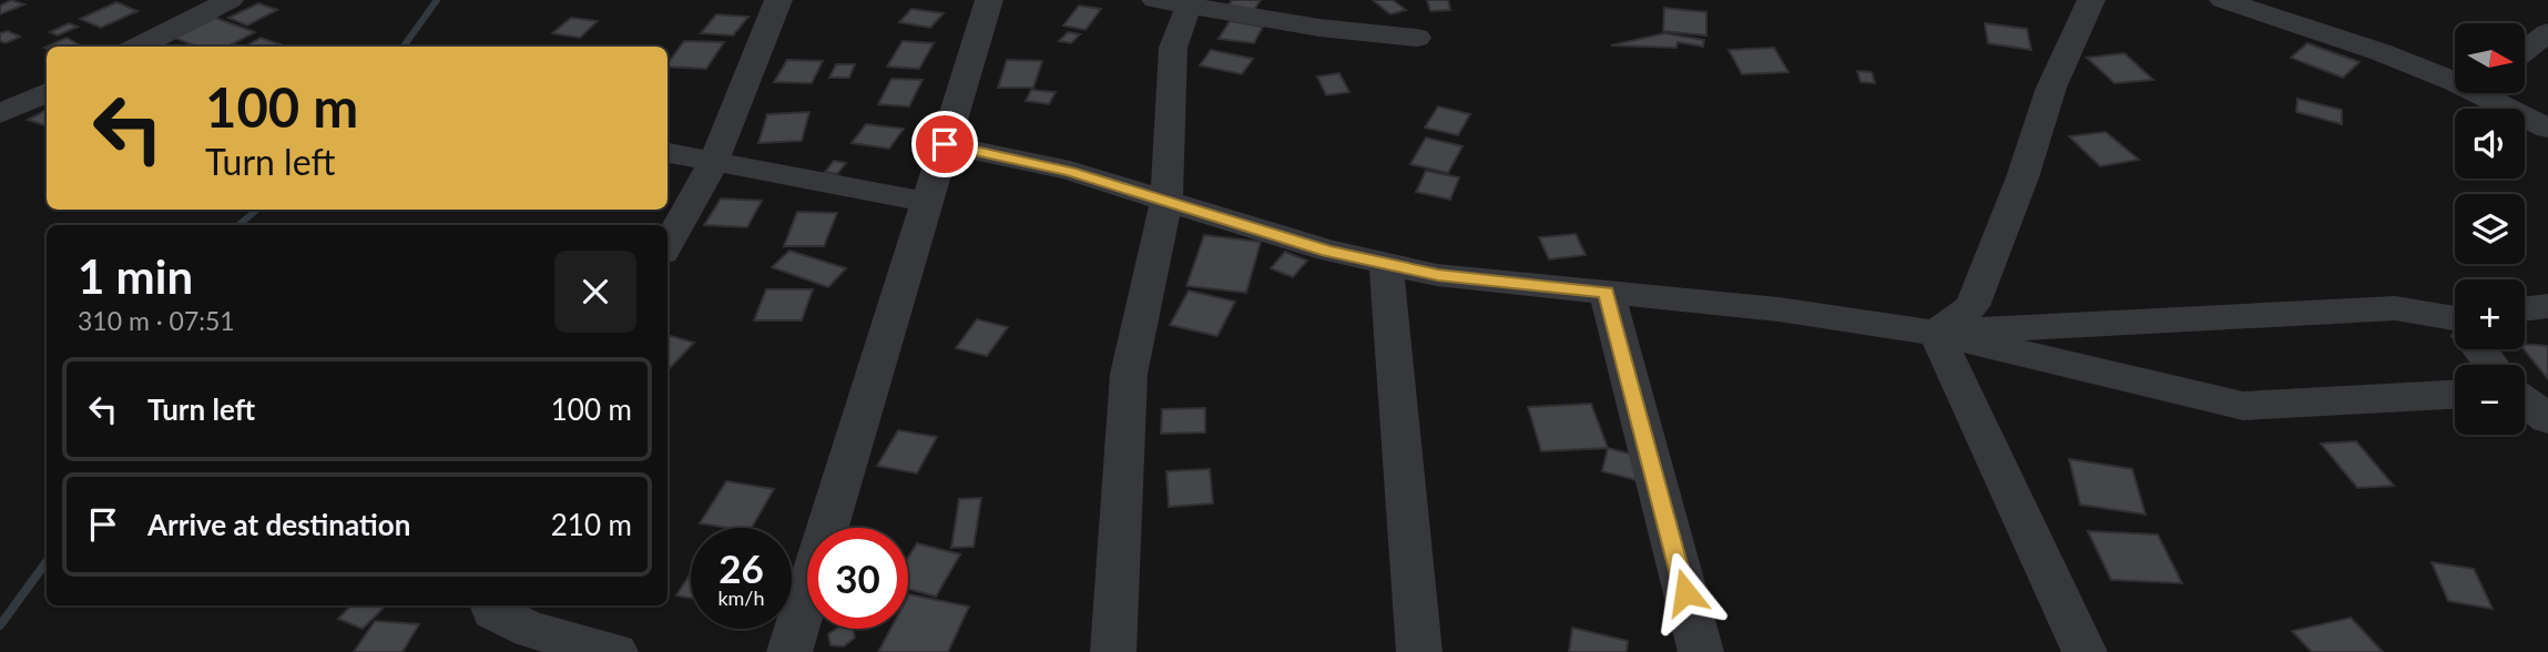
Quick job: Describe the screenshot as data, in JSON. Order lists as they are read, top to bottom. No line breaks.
{"north":"right","page":{"map_buttons":["+","−"],"turn":["100 m","Turn left"],"heading":["1 min","310 m · 07:51"],"list":[{"name":"Turn left","value":"100 m"},{"name":"Arrive at destination","value":"210 m"}],"speed":"26 km/h","limit":"30"}}
